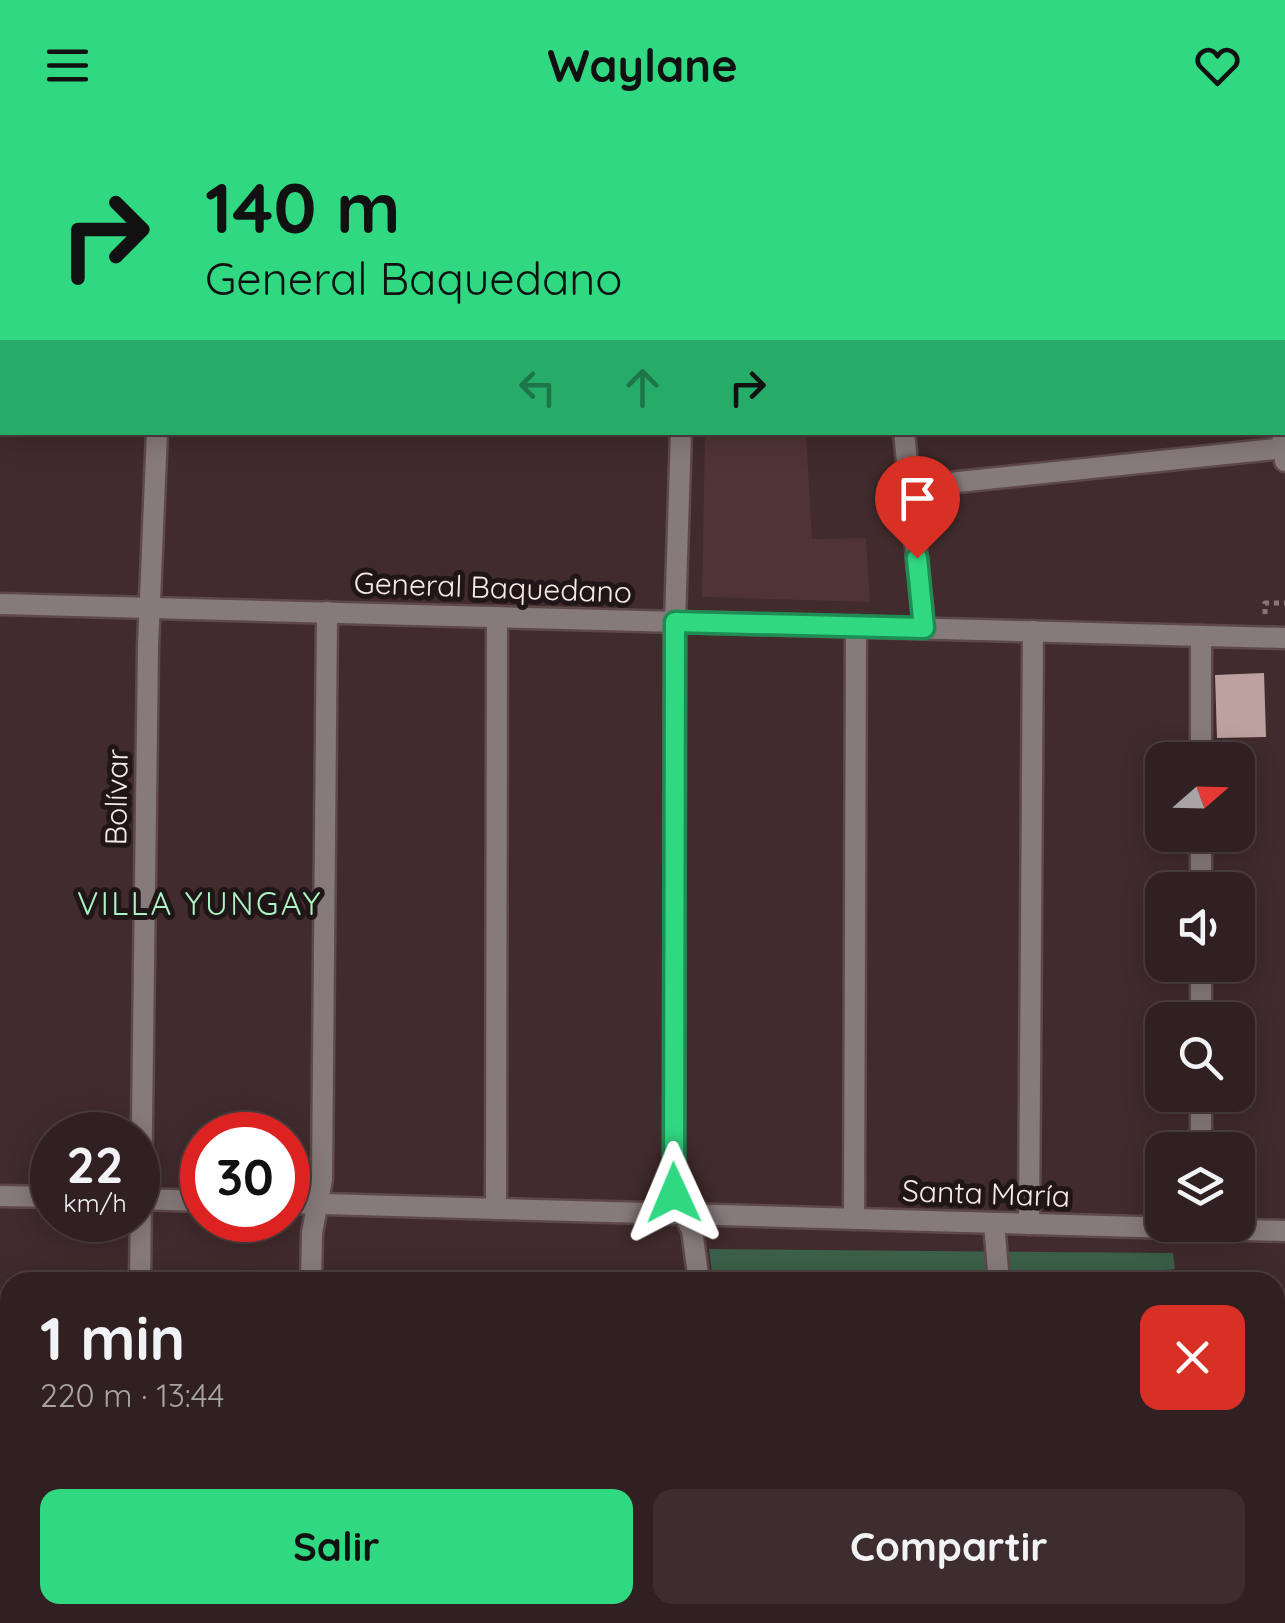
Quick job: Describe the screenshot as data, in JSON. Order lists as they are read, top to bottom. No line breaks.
{"streets":{"street":["General Baquedano","Bolívar","Santa María"]},"crossings":[["General Baquedano","Bolívar"]],"districts":["VILLA YUNGAY"],"north":"right","page":{"header":"Waylane","turn":["140 m","General Baquedano"],"speed":"22 km/h","limit":"30","heading":["1 min","220 m · 13:44"],"buttons":["Salir","Compartir"]}}
